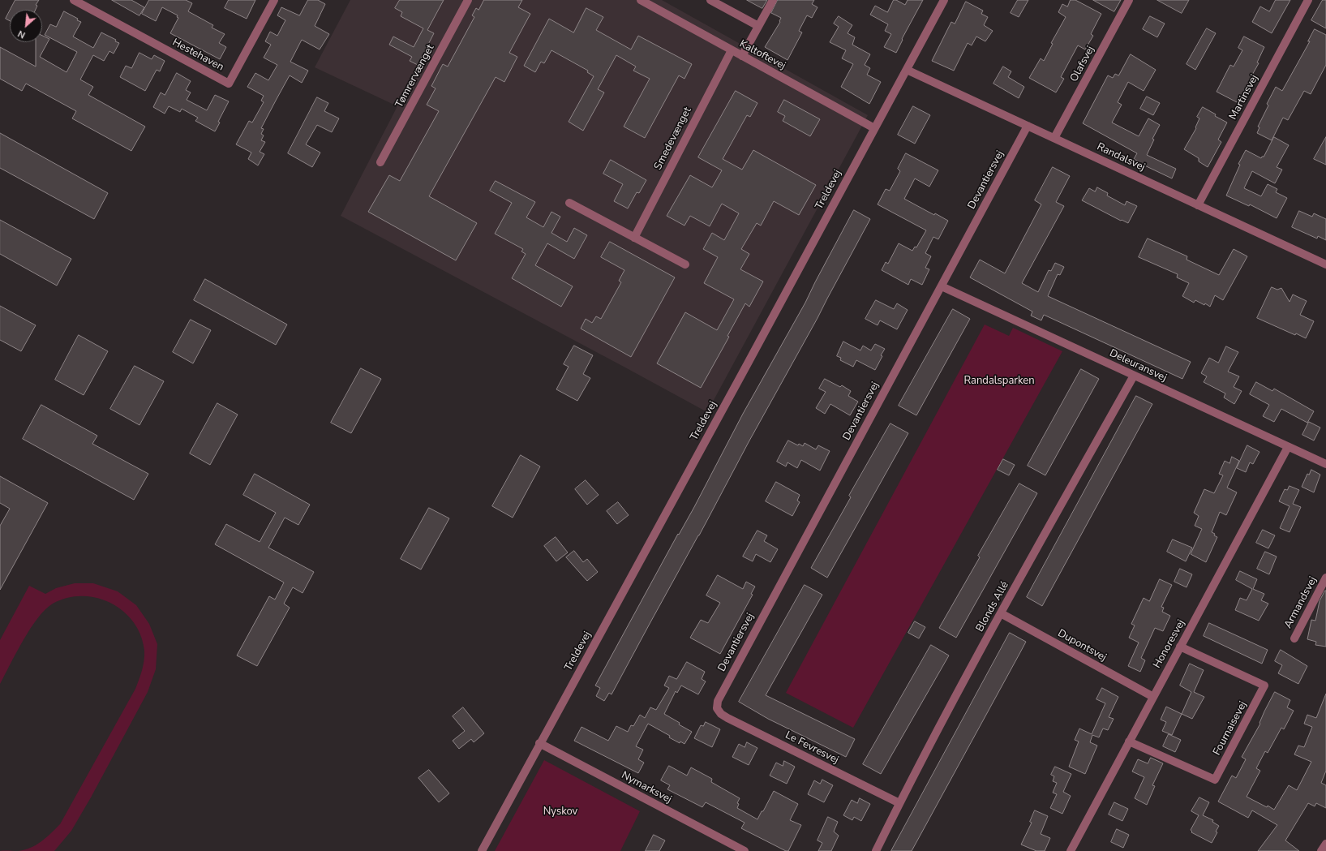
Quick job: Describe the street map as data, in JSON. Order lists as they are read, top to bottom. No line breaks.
{"streets":{"street":["Hestehaven","Kaltoftevej","Olafsvej","Tømrervænget","Martinsvej","Smedevænget","Randalsvej","Devantiersvej","Treldevej","Deleuransvej","Armandsvej","Blonds Allé","Honoresvej","Dupontsvej","Fournaisevej","Le Fevresvej","Nymarksvej"]},"crossings":[["Kaltoftevej","Smedevænget"],["Kaltoftevej","Treldevej"],["Olafsvej","Randalsvej"],["Martinsvej","Randalsvej"],["Randalsvej","Devantiersvej"],["Randalsvej","Treldevej"],["Devantiersvej","Deleuransvej"],["Devantiersvej","Le Fevresvej"],["Treldevej","Nymarksvej"],["Deleuransvej","Blonds Allé"],["Deleuransvej","Honoresvej"],["Blonds Allé","Dupontsvej"],["Blonds Allé","Le Fevresvej"],["Honoresvej","Dupontsvej"],["Honoresvej","Fournaisevej"]],"parks":["Randalsparken","Nyskov"],"north":"bottom left"}
